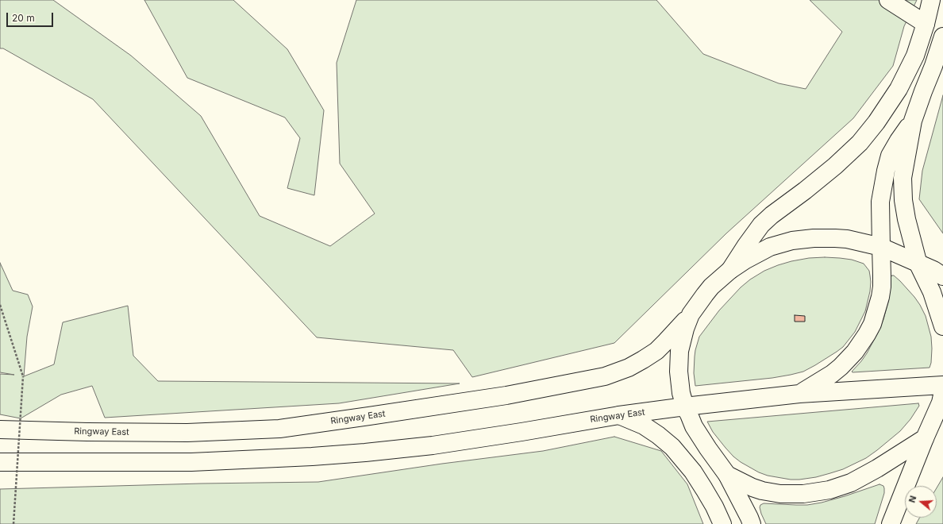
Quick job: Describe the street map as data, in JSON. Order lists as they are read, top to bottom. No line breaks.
{"streets":{"main road":["Ringway East"]},"scale_bar":"20 m","north":"left"}
